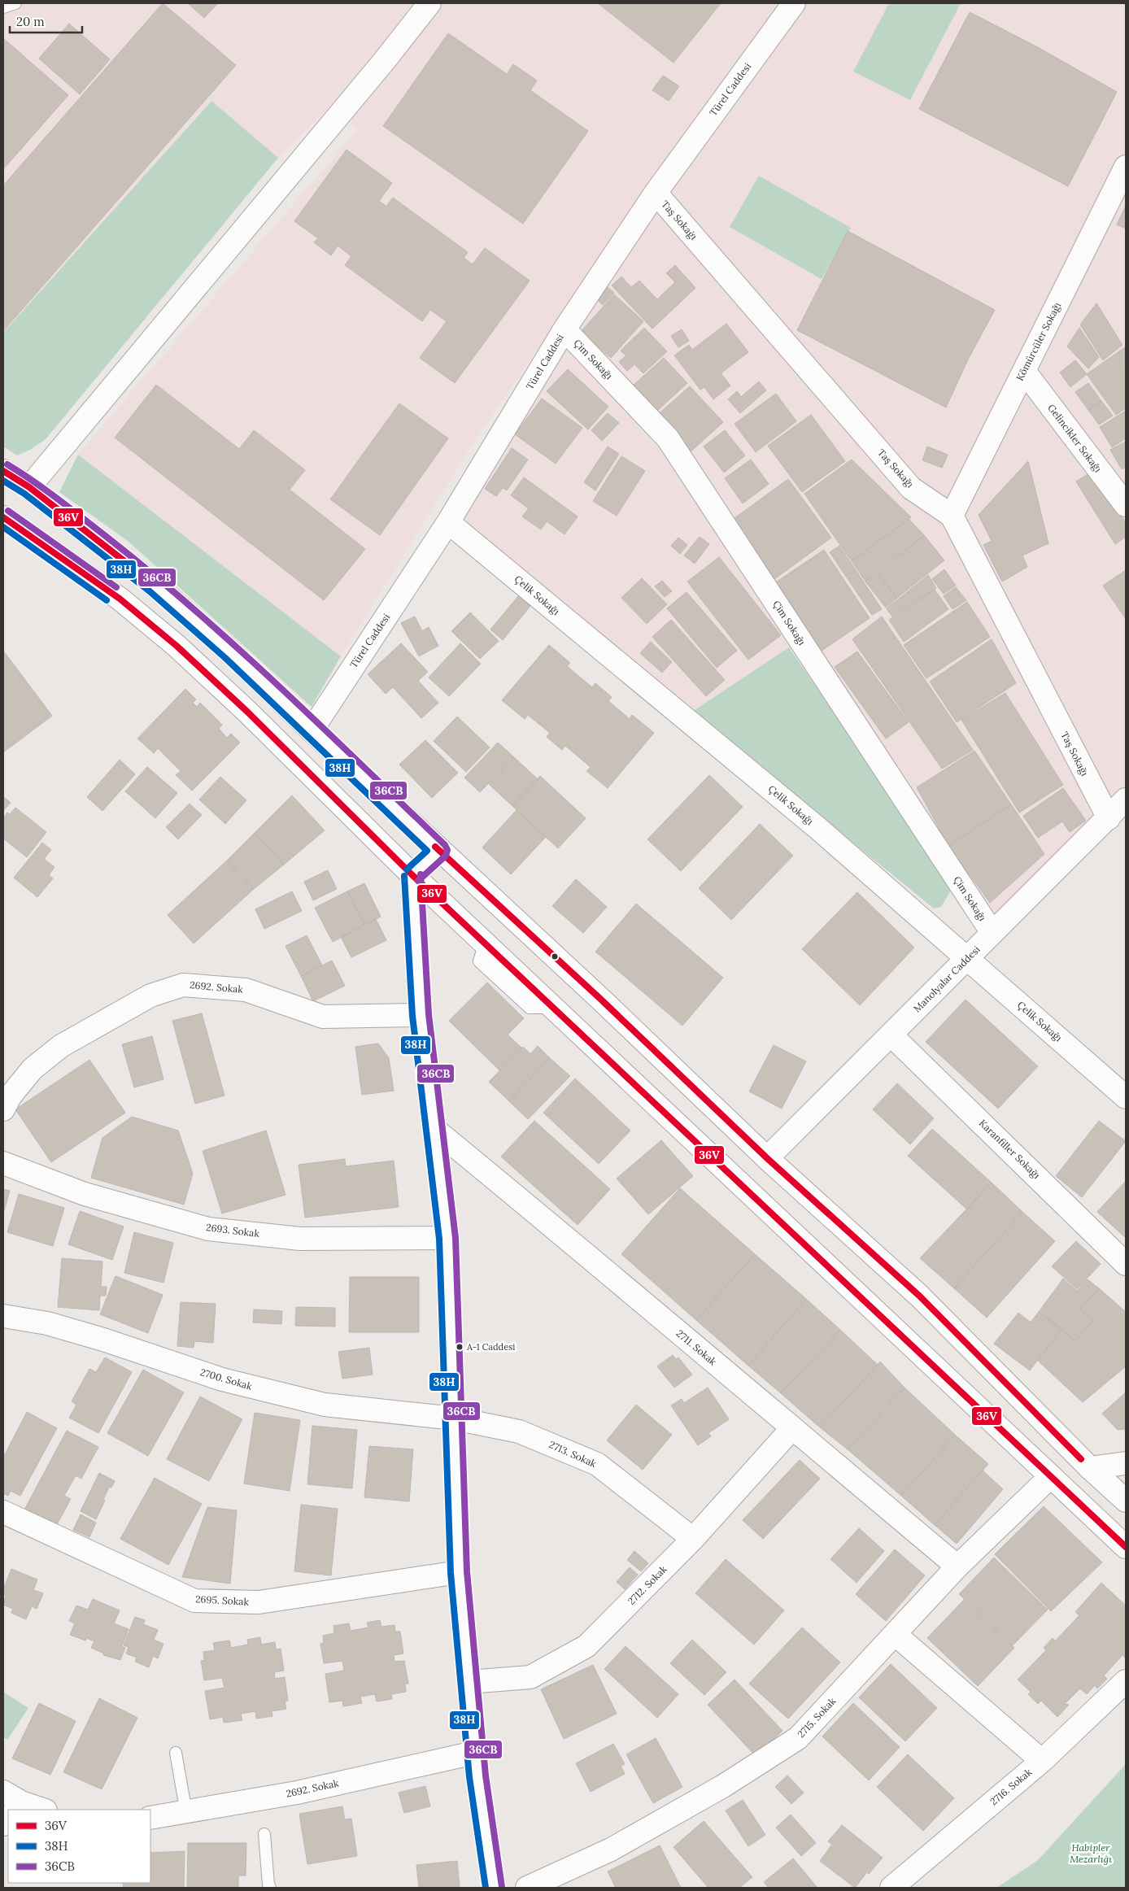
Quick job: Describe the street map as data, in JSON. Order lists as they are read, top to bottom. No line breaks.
{"streets":{"street":["Türel Caddesi","Taş Sokağı","Kömürcüler Sokağı","Çim Sokağı","Gelincikler Sokağı","Çelik Sokağı","Manolyalar Caddesi","2692. Sokak","Karanfiller Sokağı","2693. Sokak","2711. Sokak","2700. Sokak","2713. Sokak","2712. Sokak","2695. Sokak","2715. Sokak","2716. Sokak"]},"crossings":[["Türel Caddesi","Taş Sokağı"],["Türel Caddesi","Çim Sokağı"],["Türel Caddesi","Çelik Sokağı"],["Taş Sokağı","Kömürcüler Sokağı"],["Taş Sokağı","Manolyalar Caddesi"],["Kömürcüler Sokağı","Gelincikler Sokağı"],["Çim Sokağı","Manolyalar Caddesi"],["Çelik Sokağı","Manolyalar Caddesi"],["Manolyalar Caddesi","Karanfiller Sokağı"],["2711. Sokak","2712. Sokak"],["2711. Sokak","2715. Sokak"],["2700. Sokak","2713. Sokak"],["2713. Sokak","2712. Sokak"]],"parks":["Habipler Mezarlığı"],"places":["A-1 Caddesi"],"lines":["transit line 36CB","transit line 36V","transit line 38H"],"legend":["36V","38H","36CB"],"scale_bar":"20 m"}
